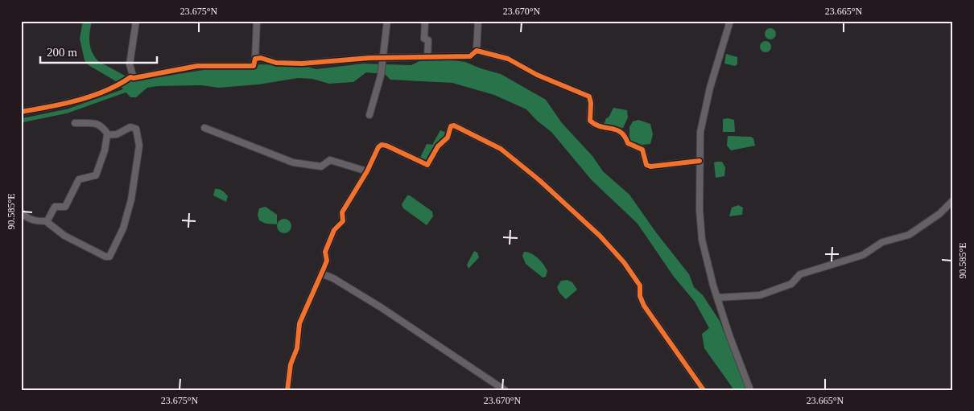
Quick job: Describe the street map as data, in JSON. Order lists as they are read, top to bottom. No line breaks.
{"scale_bar":"200 m","coordinates":["23.675°N","23.670°N","23.665°N","90.585°E"]}
